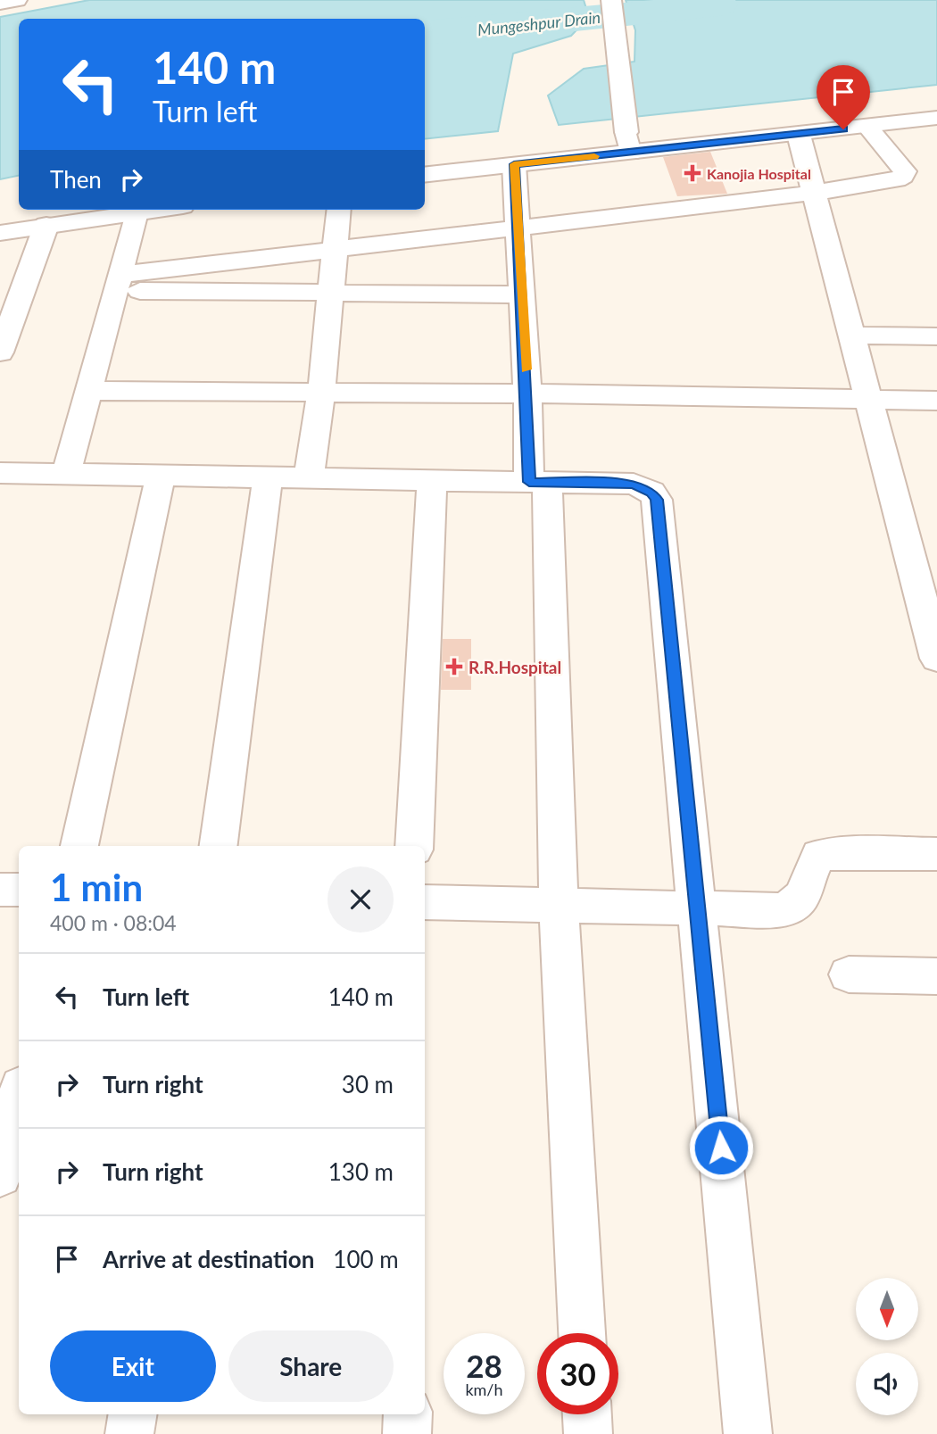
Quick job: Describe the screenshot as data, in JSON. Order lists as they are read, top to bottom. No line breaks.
{"water":["Mungeshpur Drain"],"places":{"health":["Kanojia Hospital","R.R.Hospital"]},"north":"bottom","page":{"turn":["140 m","Turn left"],"then":"Then","heading":["1 min","400 m · 08:04"],"list":[{"name":"Turn left","value":"140 m"},{"name":"Turn right","value":"30 m"},{"name":"Turn right","value":"130 m"},{"name":"Arrive at destination","value":"100 m"}],"buttons":["Exit","Share"],"speed":"28 km/h","limit":"30"}}
